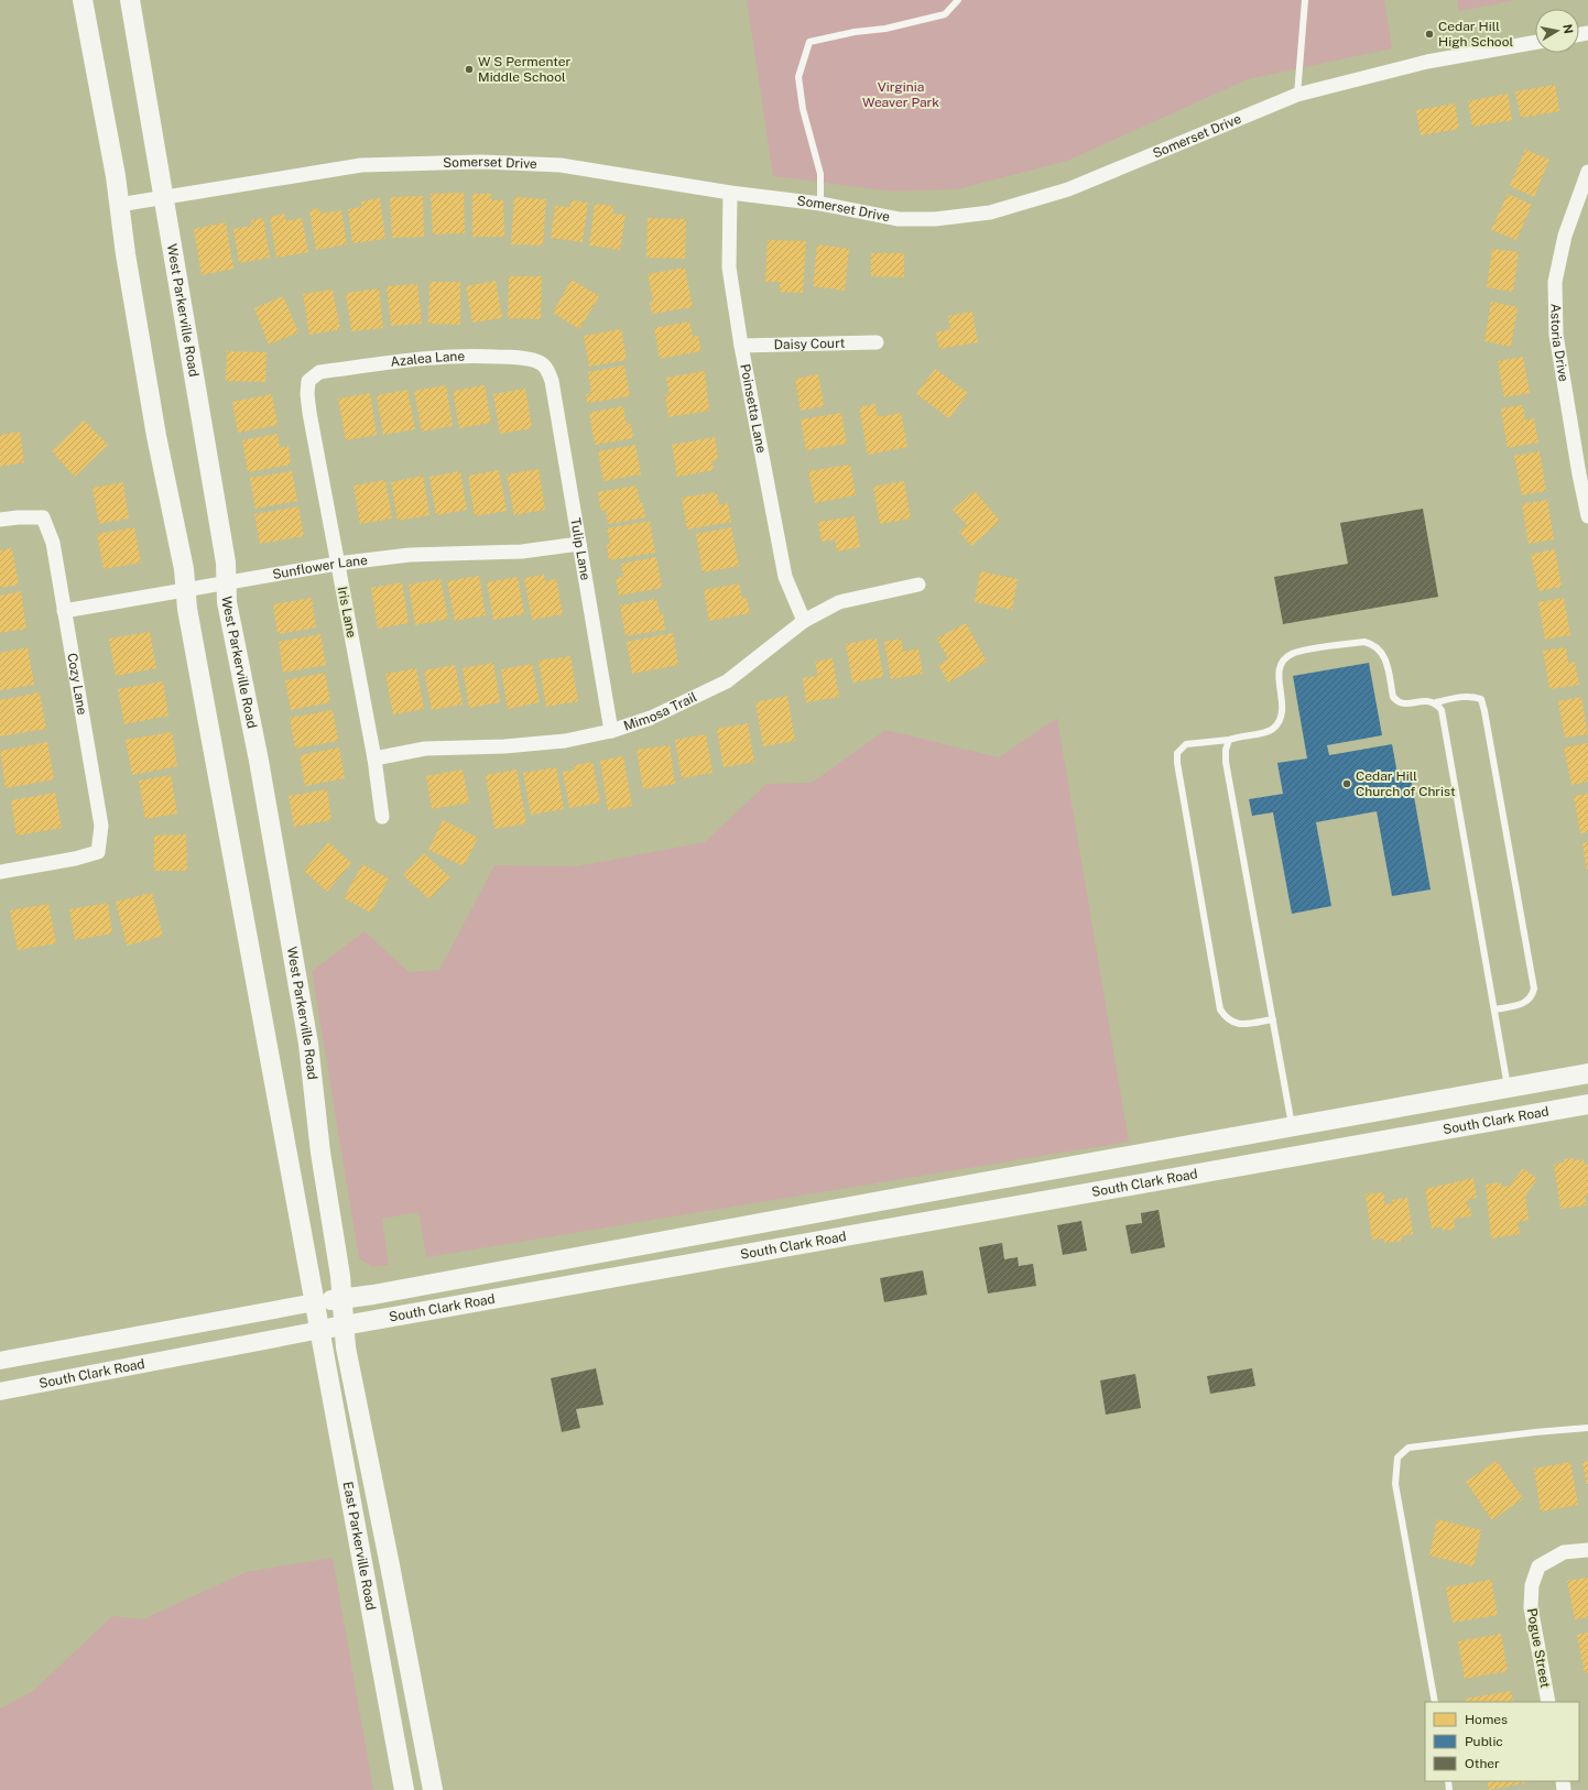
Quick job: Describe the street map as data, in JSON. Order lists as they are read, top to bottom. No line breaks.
{"streets":{"main road":["West Parkerville Road","South Clark Road","East Parkerville Road"],"street":["Somerset Drive","Astoria Drive","Daisy Court","Azalea Lane","Poinsetta Lane","Tulip Lane","Sunflower Lane","Iris Lane","Cozy Lane","Mimosa Trail","Pogue Street"]},"crossings":[["Somerset Drive","West Parkerville Road"],["Somerset Drive","Poinsetta Lane"],["West Parkerville Road","Sunflower Lane"],["West Parkerville Road","South Clark Road"],["West Parkerville Road","East Parkerville Road"],["Daisy Court","Poinsetta Lane"],["Azalea Lane","Tulip Lane"],["Azalea Lane","Iris Lane"],["Poinsetta Lane","Mimosa Trail"],["Tulip Lane","Sunflower Lane"],["Tulip Lane","Mimosa Trail"],["Sunflower Lane","Iris Lane"],["Sunflower Lane","Cozy Lane"],["Iris Lane","Mimosa Trail"],["South Clark Road","East Parkerville Road"]],"parks":["Virginia Weaver Park"],"places":["Cedar Hill High School","W S Permenter Middle School","Cedar Hill Church of Christ"],"legend":["Homes","Public","Other"],"north":"right"}
